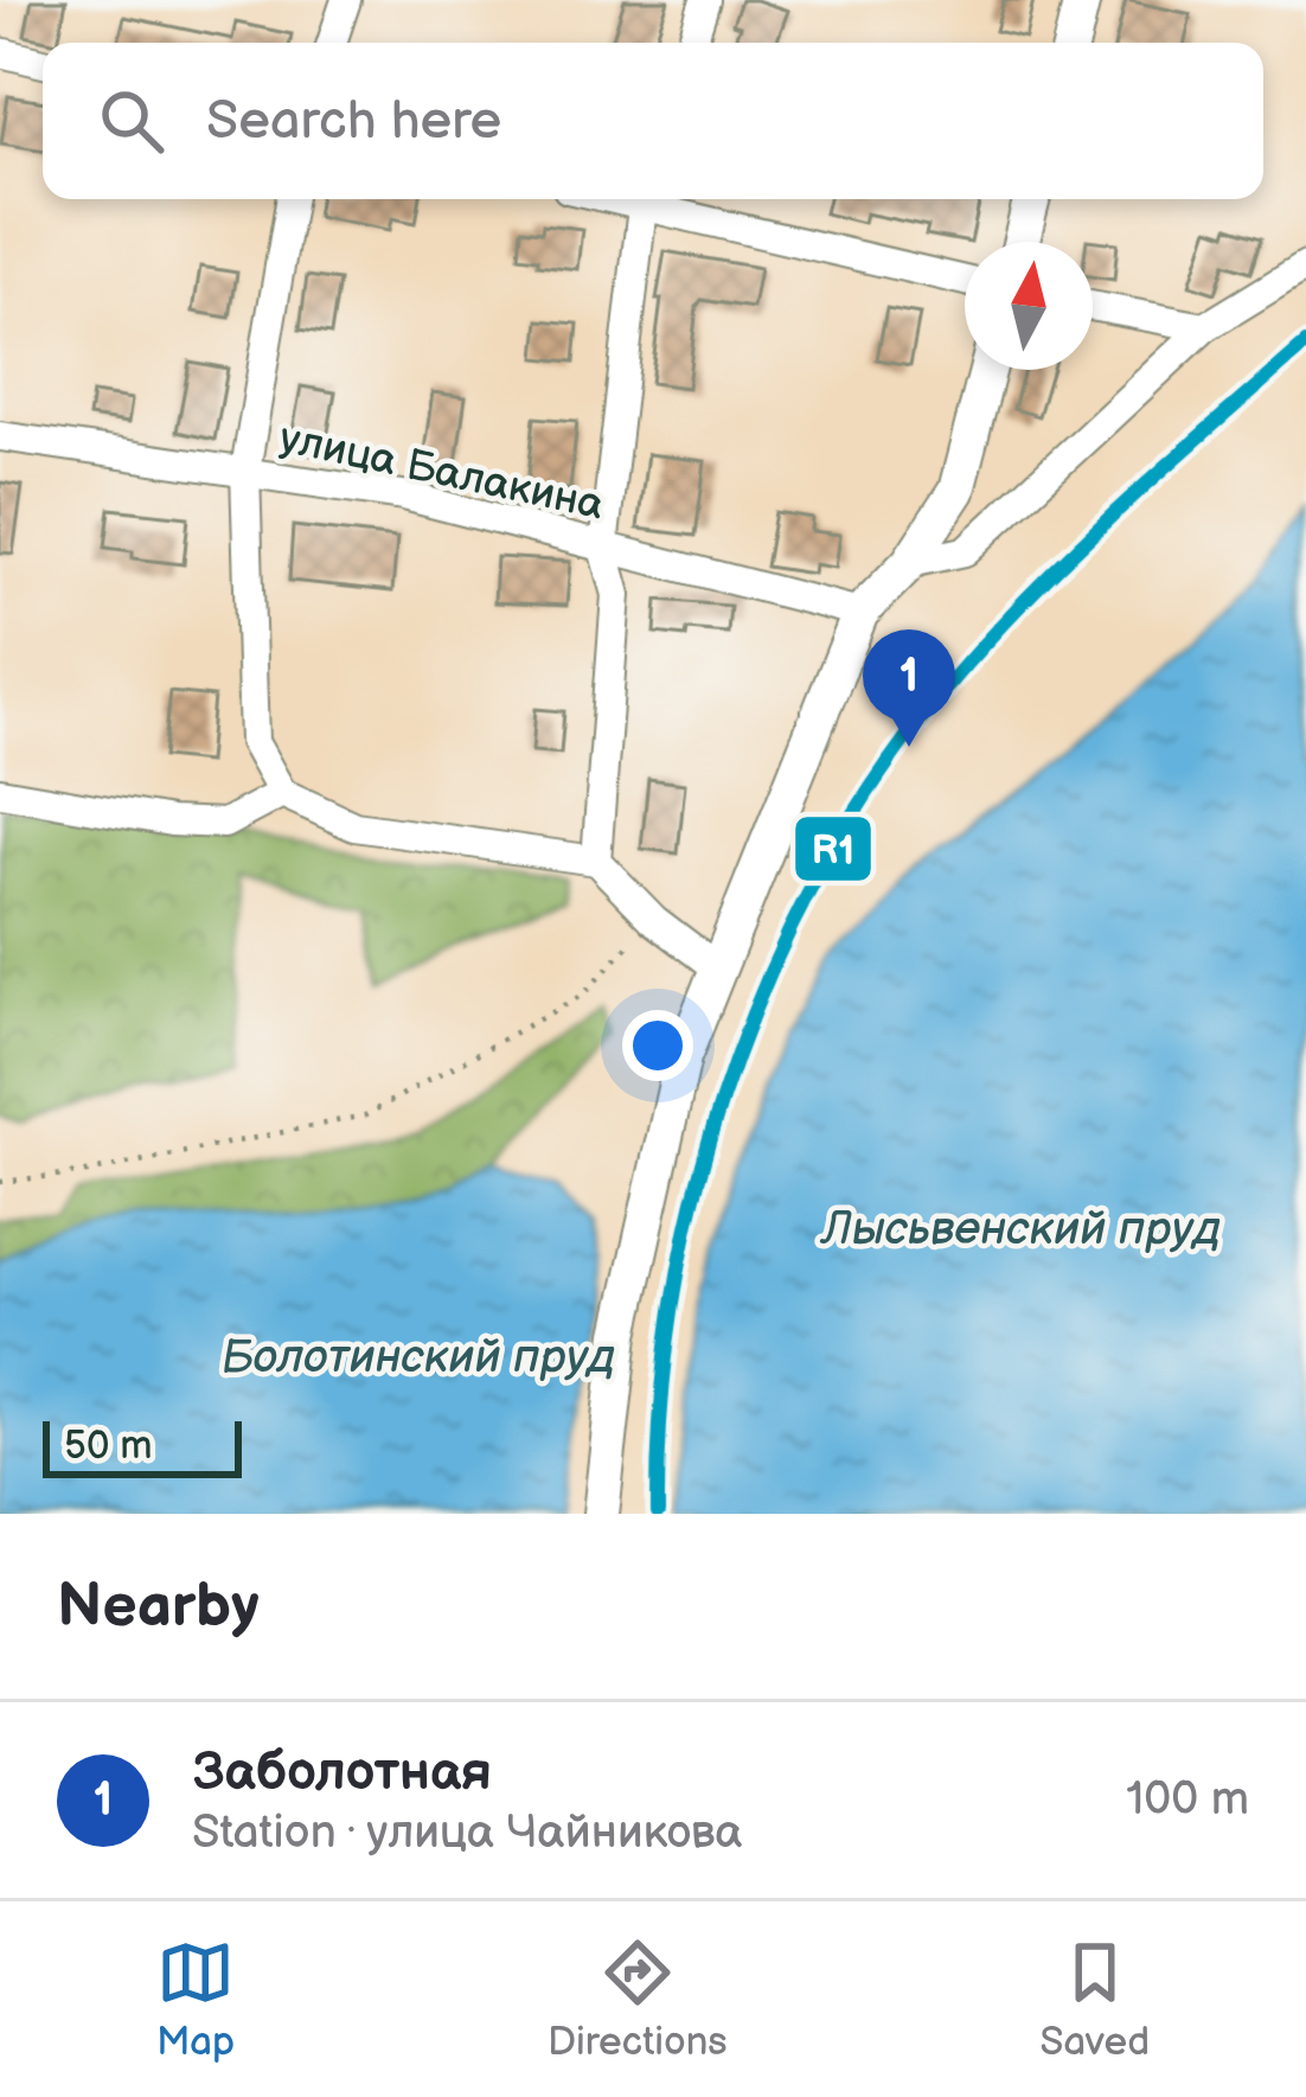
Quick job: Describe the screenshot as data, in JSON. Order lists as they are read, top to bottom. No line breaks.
{"streets":{"street":["улица Балакина"]},"water":["Лысьвенский пруд","Болотинский пруд"],"lines":["transit line R1"],"scale_bar":"50 m","north":"top","page":{"search":"Search here","pins":"1","scale":"50 m","heading":"Nearby","list":[{"mark":"1","name":"Заболотная","note":"Station · улица Чайникова","value":"100 m"}],"nav":["Map","Directions","Saved"]}}
